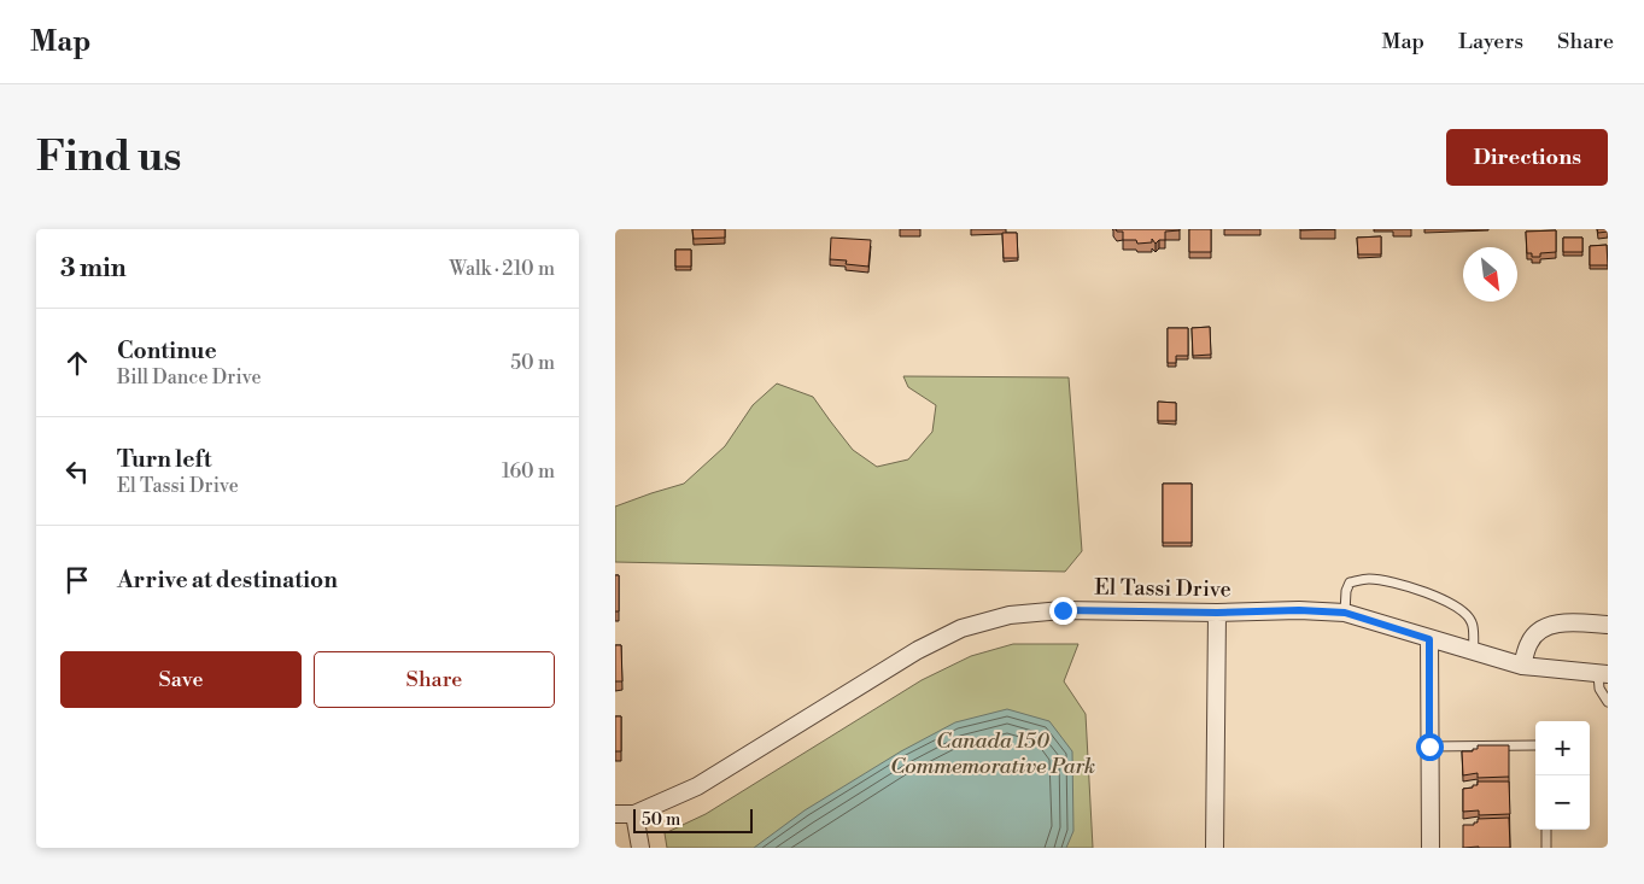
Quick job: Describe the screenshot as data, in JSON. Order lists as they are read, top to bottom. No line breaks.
{"streets":{"street":["El Tassi Drive"]},"parks":["Canada 150 Commemorative Park"],"scale_bar":"50 m","north":"bottom right","page":{"header":"Map","nav":["Map","Layers","Share"],"buttons":["Directions",["Save","Share"]],"title":"Find us","heading":["3 min","Walk · 210 m"],"list":[["Continue","Bill Dance Drive","50 m"],["Turn left","El Tassi Drive","160 m"],"Arrive at destination"],"map_buttons":["+","−"],"scale":"50 m"}}
